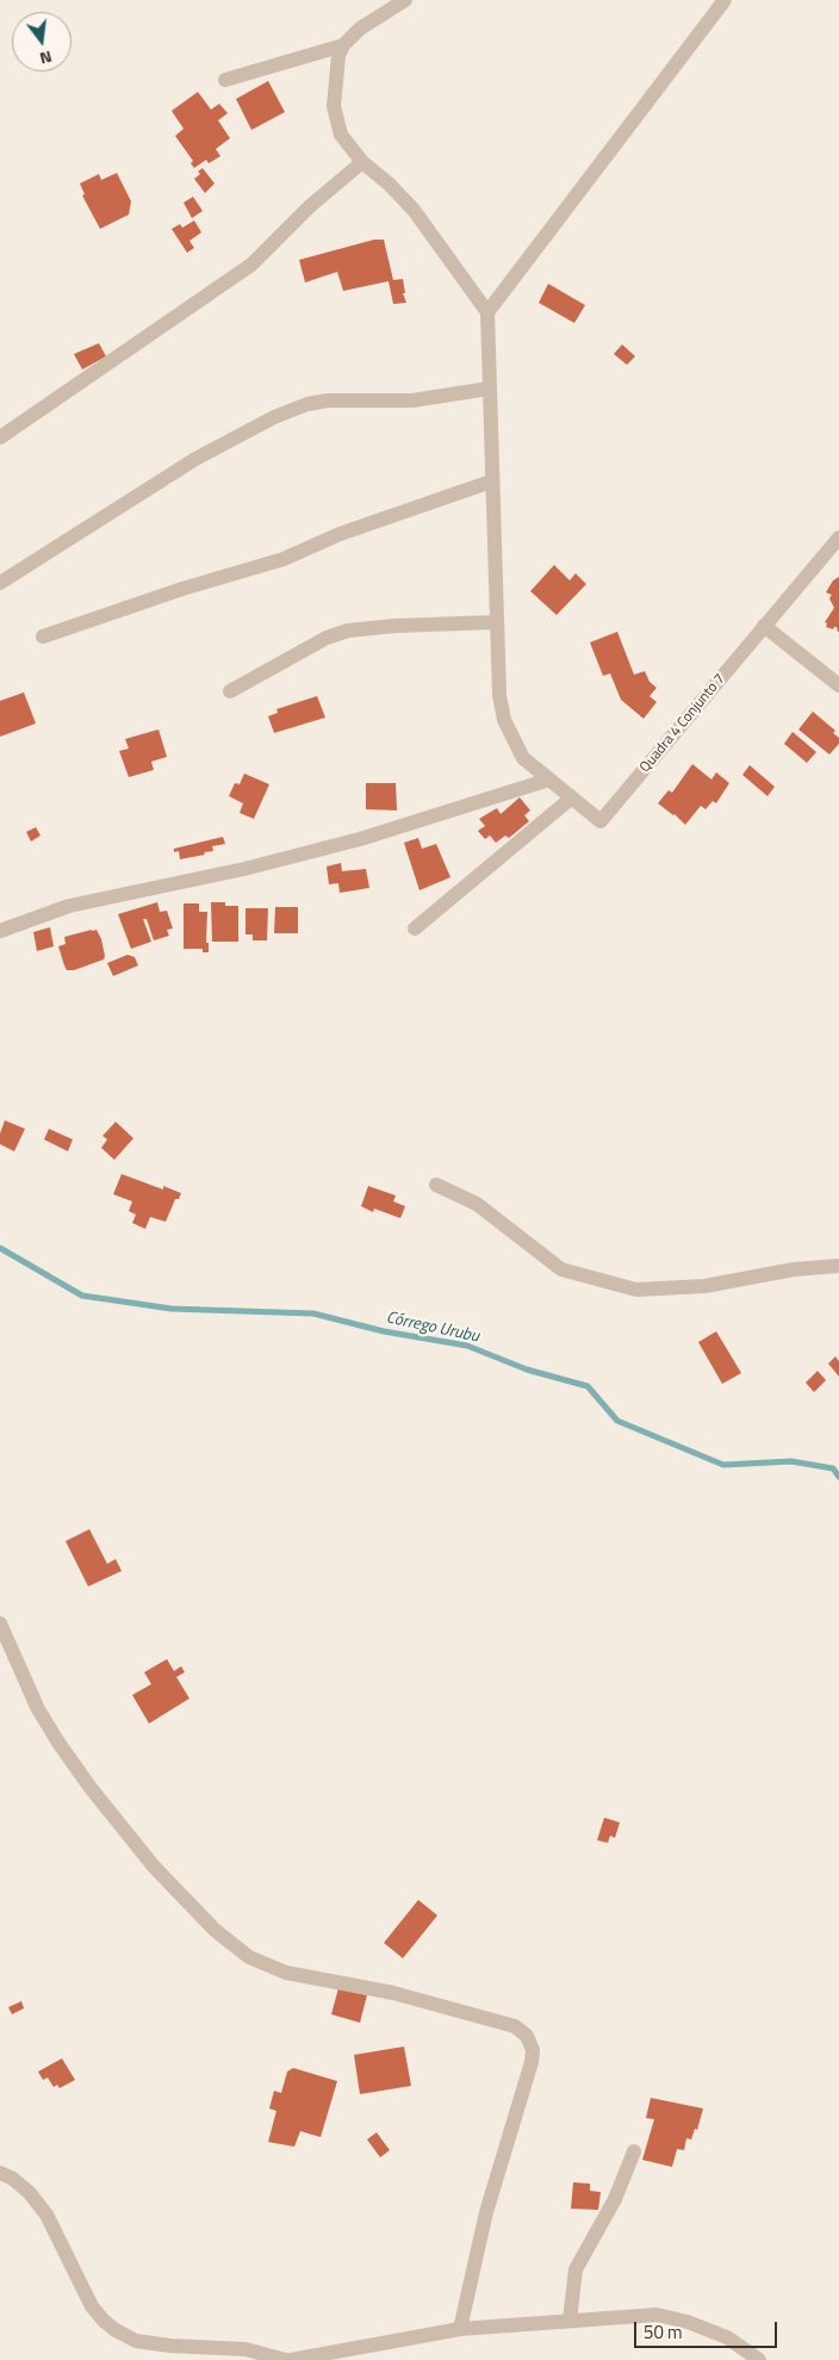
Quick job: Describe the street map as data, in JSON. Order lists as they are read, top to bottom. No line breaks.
{"streets":{"street":["Quadra 4 Conjunto 7"]},"water":["Córrego Urubu"],"scale_bar":"50 m","north":"bottom"}
